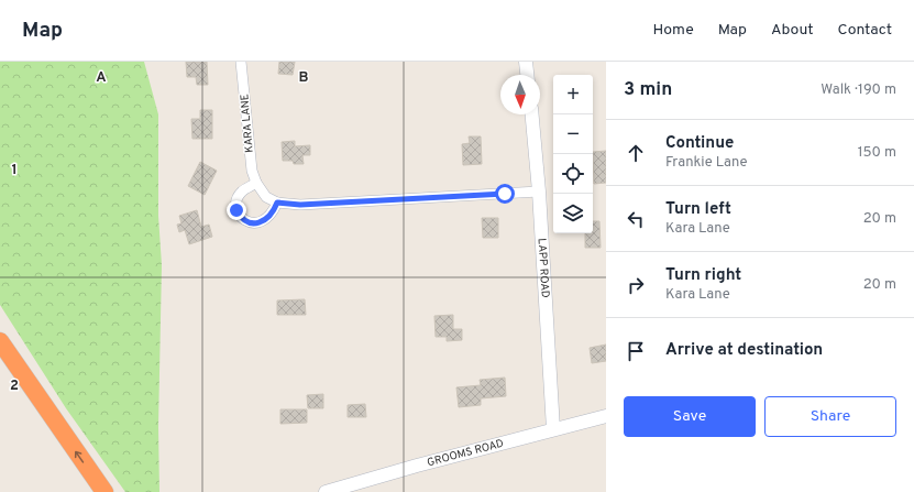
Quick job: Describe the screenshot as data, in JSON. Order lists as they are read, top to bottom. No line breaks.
{"streets":{"street":["KARA LANE","LAPP ROAD","GROOMS ROAD"]},"crossings":[["LAPP ROAD","GROOMS ROAD"]],"north":"bottom","page":{"header":"Map","nav":["Home","Map","About","Contact"],"heading":["3 min","Walk · 190 m"],"map_buttons":["+","−"],"list":[["Continue","Frankie Lane","150 m"],["Turn left","Kara Lane","20 m"],["Turn right","Kara Lane","20 m"],"Arrive at destination"],"buttons":["Save","Share"]},"grid":{"columns":["A","B"],"rows":["1","2"]}}
